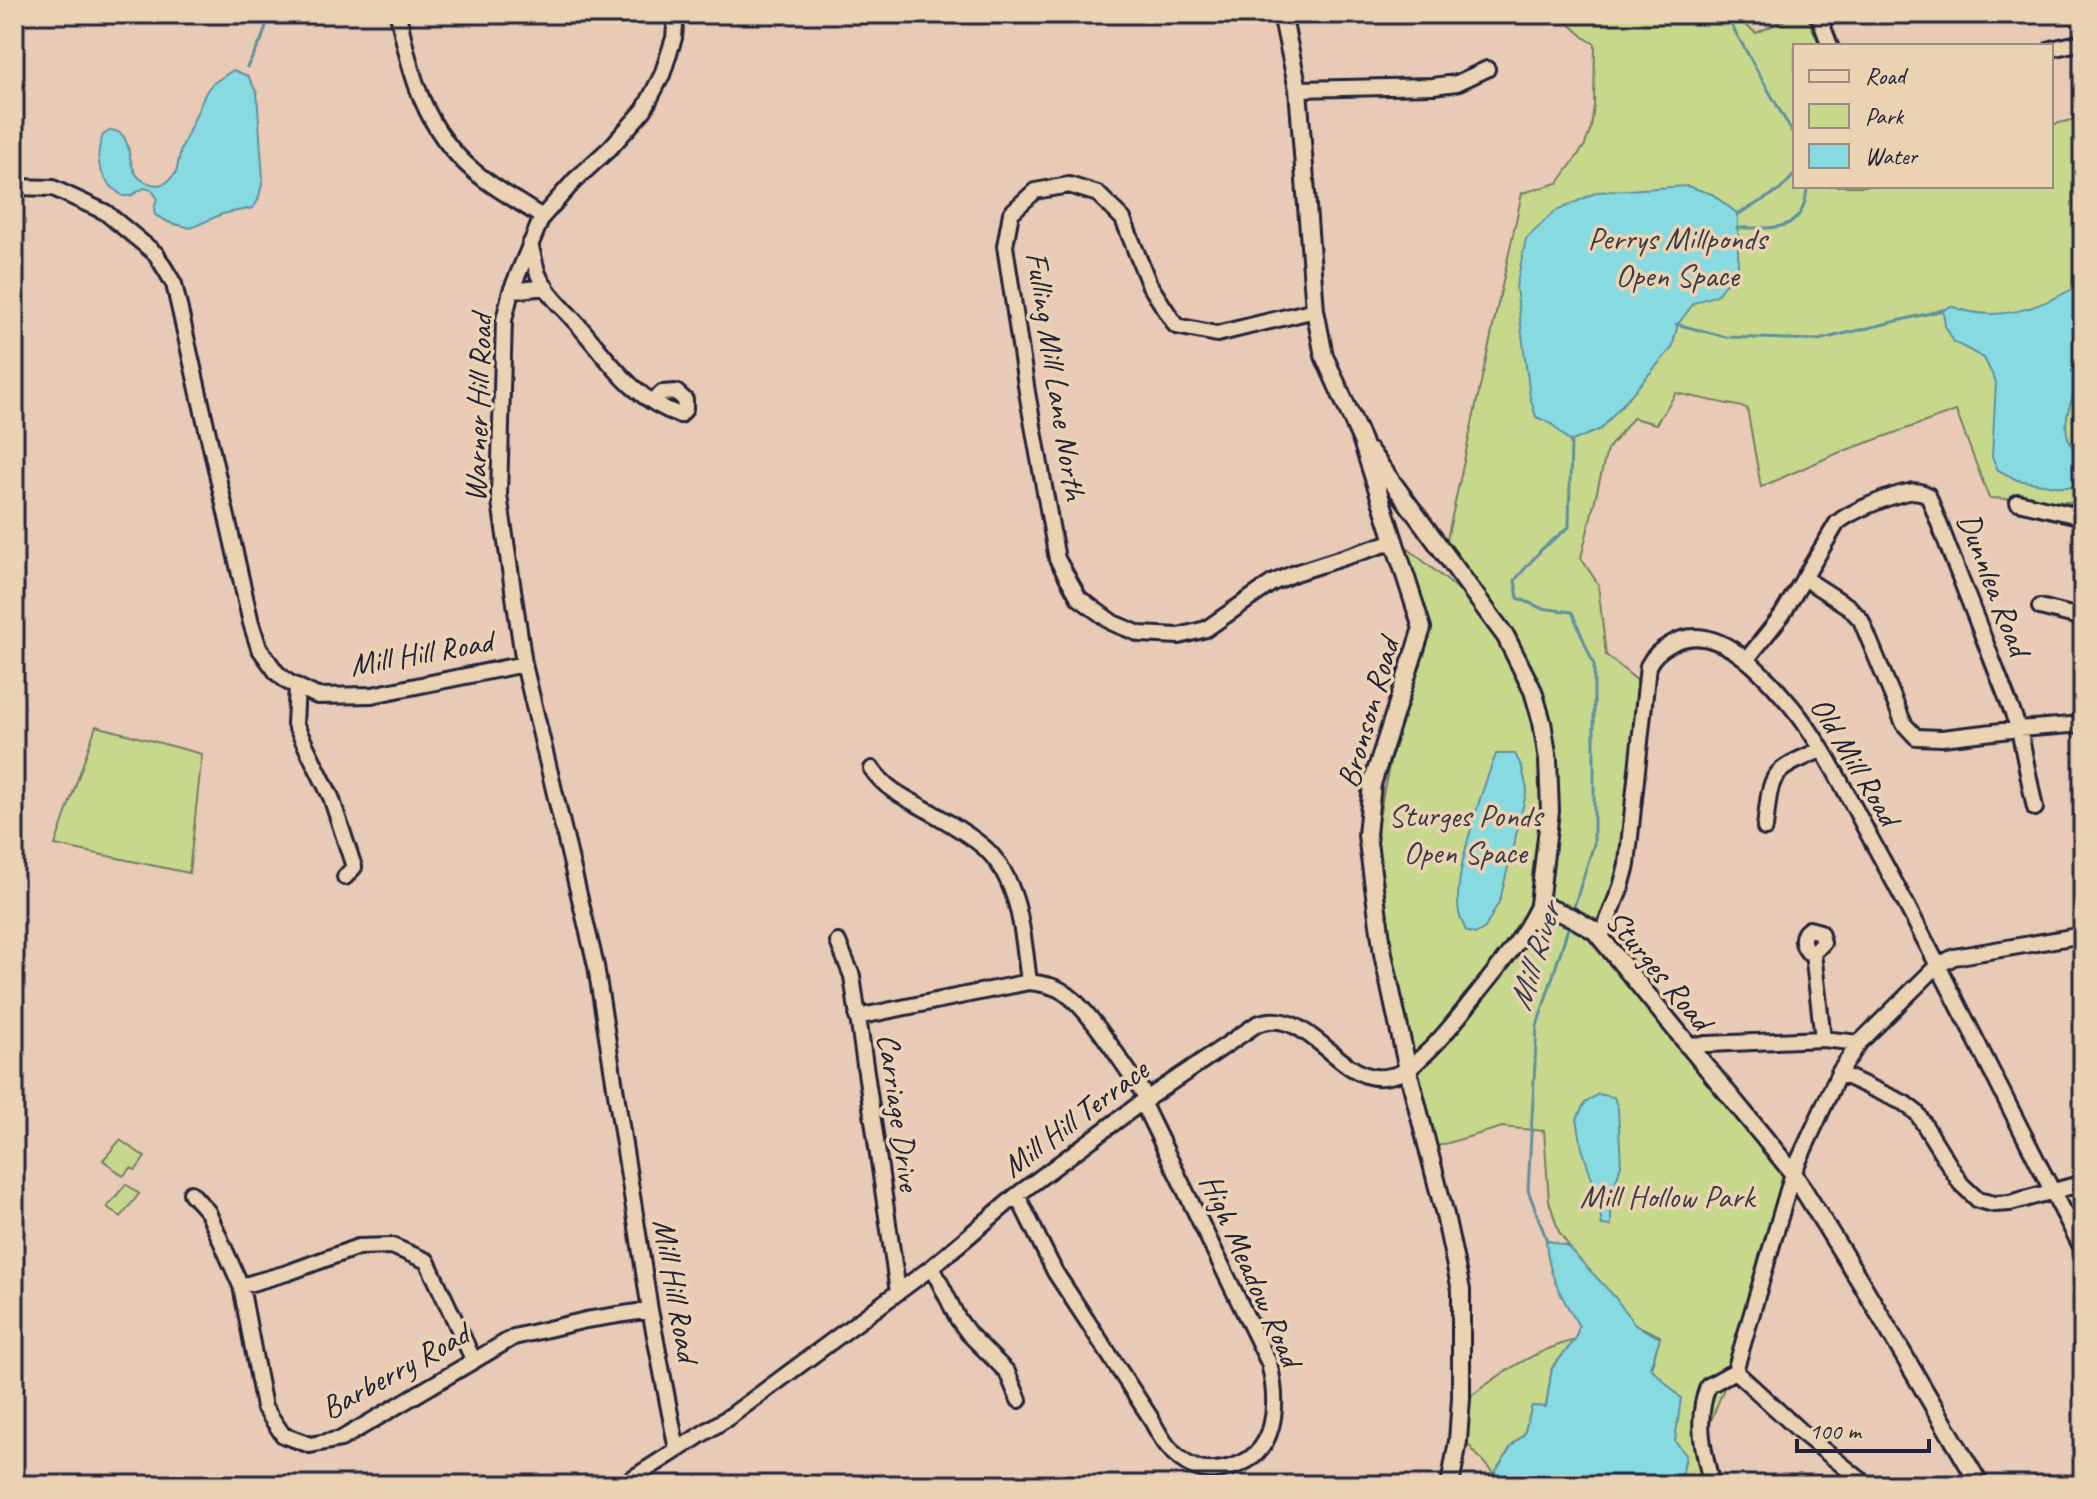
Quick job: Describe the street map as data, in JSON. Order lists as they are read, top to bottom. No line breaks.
{"streets":{"main road":["Bronson Road","Sturges Road"],"street":["Fulling Mill Lane North","Warner Hill Road","Dunnlea Road","Mill Hill Road","Old Mill Road","Carriage Drive","Mill Hill Terrace","High Meadow Road","Barberry Road"]},"crossings":[["Fulling Mill Lane North","Bronson Road"],["Warner Hill Road","Mill Hill Road"],["Dunnlea Road","Old Mill Road"],["Mill Hill Road","Mill Hill Terrace"],["Mill Hill Road","Barberry Road"],["Bronson Road","Mill Hill Terrace"],["Old Mill Road","Sturges Road"],["Carriage Drive","Mill Hill Terrace"],["Mill Hill Terrace","High Meadow Road"]],"water":["Mill River"],"parks":["Perrys Millponds Open Space","Sturges Ponds Open Space","Mill Hollow Park"],"legend":["Road","Park","Water"],"scale_bar":"100 m"}
